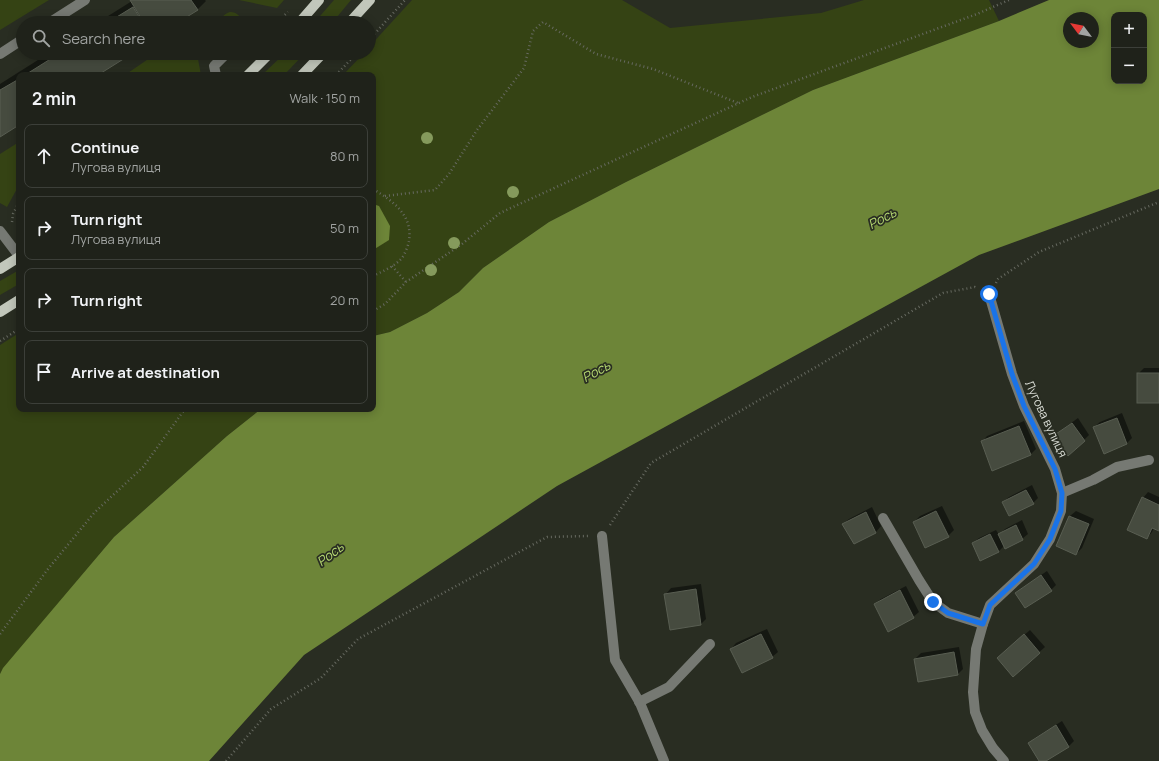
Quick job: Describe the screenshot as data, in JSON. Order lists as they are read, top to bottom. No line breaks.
{"streets":{"street":["Лугова вулиця"]},"water":["Рось"],"north":"top left","page":{"map_buttons":["+","−"],"search":"Search here","heading":["2 min","Walk · 150 m"],"list":[["Continue","Лугова вулиця","80 m"],["Turn right","Лугова вулиця","50 m"],["Turn right","20 m"],"Arrive at destination"]}}
